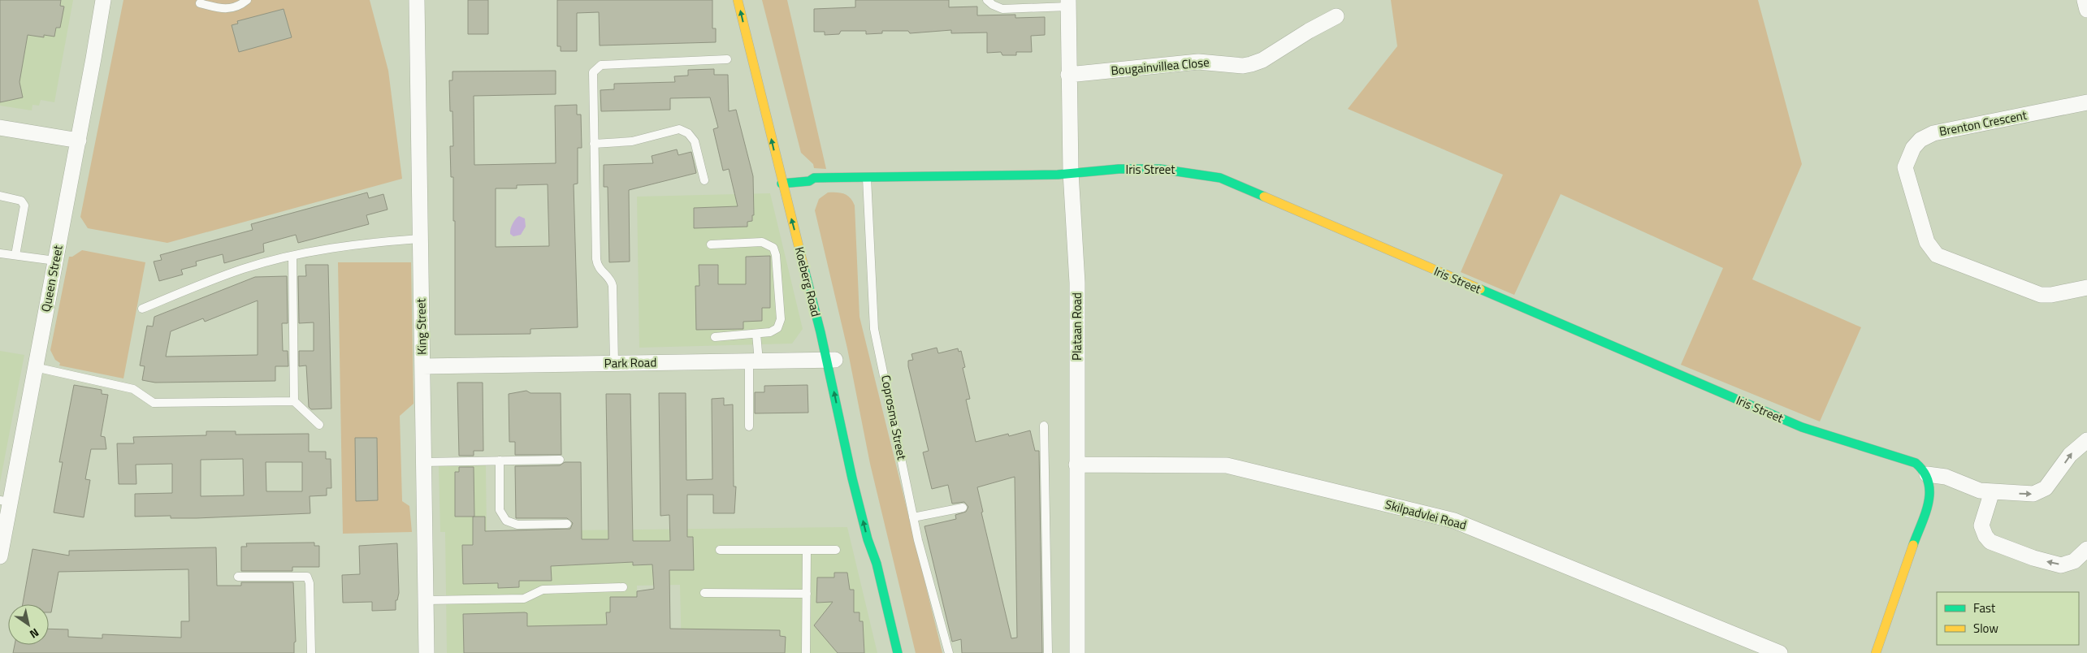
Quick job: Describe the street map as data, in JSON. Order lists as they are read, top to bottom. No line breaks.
{"streets":{"street":["Bougainvillea Close","Brenton Crescent","Iris Street","Queen Street","Koeberg Road","King Street","Plataan Road","Park Road","Skilpadvlei Road"],"lane":["Coprosma Street"]},"crossings":[["Bougainvillea Close","Plataan Road"],["Iris Street","Koeberg Road"],["Iris Street","Plataan Road"],["Iris Street","Coprosma Street"],["Koeberg Road","Park Road"],["King Street","Park Road"],["Plataan Road","Skilpadvlei Road"]],"one_way":["Koeberg Road"],"legend":["Fast","Slow"],"north":"bottom right"}
